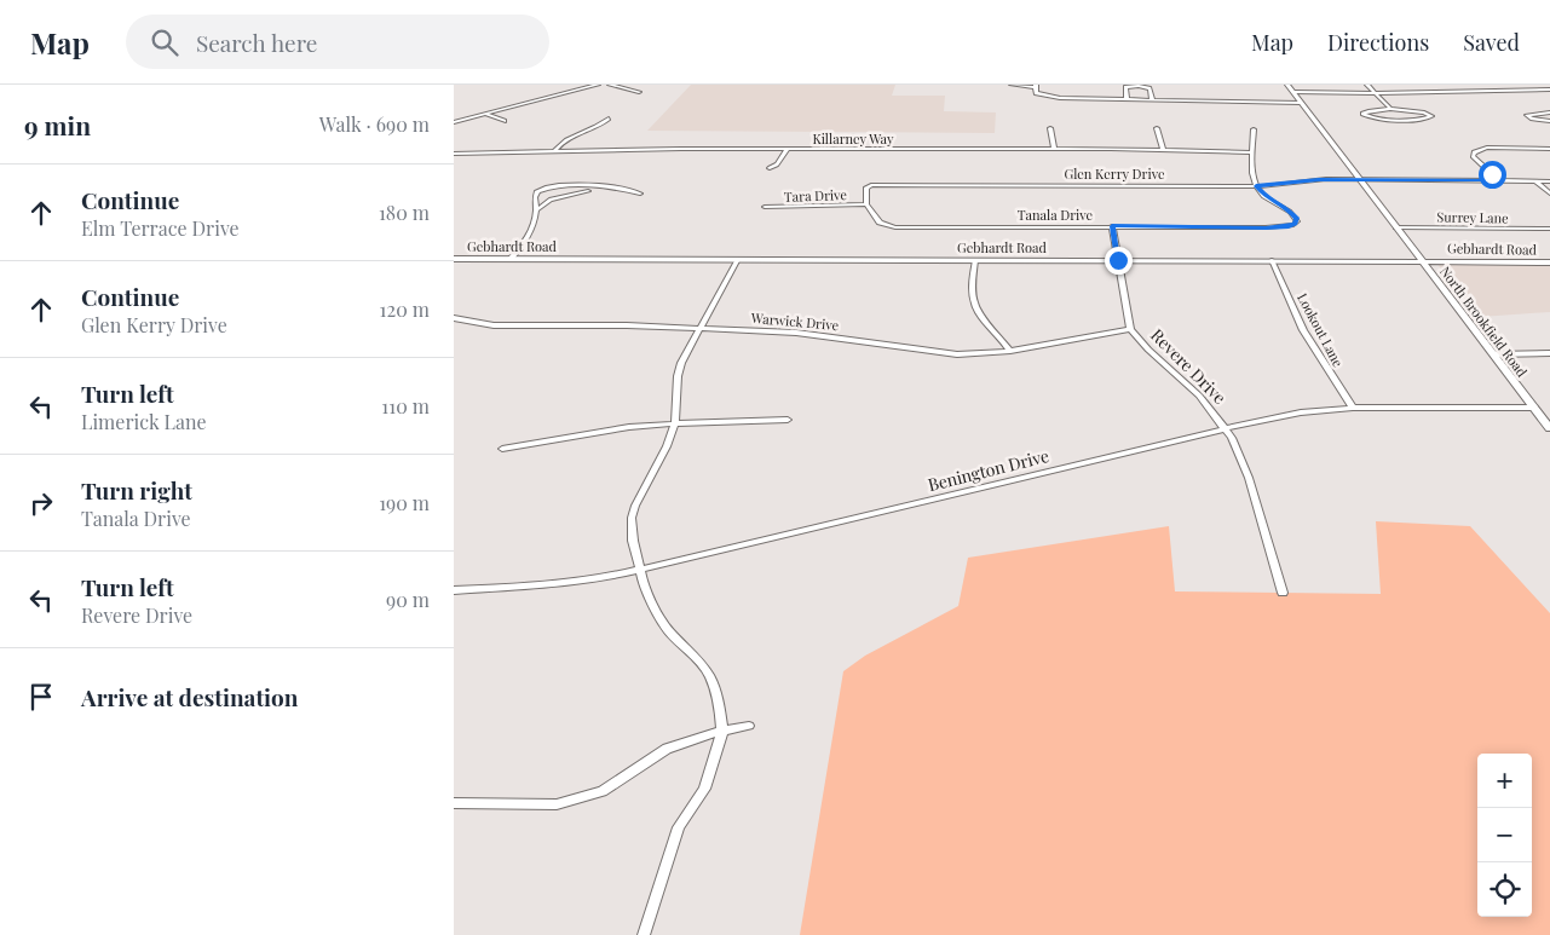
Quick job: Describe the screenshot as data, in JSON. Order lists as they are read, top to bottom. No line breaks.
{"streets":{"street":["Killarney Way","Glen Kerry Drive","Tara Drive","Tanala Drive","Surrey Lane","Gebhardt Road","Warwick Drive","North Brookfield Road","Lookout Lane","Revere Drive","Benington Drive"]},"crossings":[["Glen Kerry Drive","Tara Drive"],["Glen Kerry Drive","Tanala Drive"],["Glen Kerry Drive","North Brookfield Road"],["Tara Drive","Tanala Drive"],["Tanala Drive","Revere Drive"],["Surrey Lane","North Brookfield Road"],["Gebhardt Road","North Brookfield Road"],["Gebhardt Road","Lookout Lane"],["Gebhardt Road","Revere Drive"],["Warwick Drive","Revere Drive"],["North Brookfield Road","Benington Drive"],["Lookout Lane","Benington Drive"],["Revere Drive","Benington Drive"]],"page":{"header":"Map","search":"Search here","nav":["Map","Directions","Saved"],"heading":["9 min","Walk · 690 m"],"list":[["Continue","Elm Terrace Drive","180 m"],["Continue","Glen Kerry Drive","120 m"],["Turn left","Limerick Lane","110 m"],["Turn right","Tanala Drive","190 m"],["Turn left","Revere Drive","90 m"],"Arrive at destination"],"map_buttons":["+","−"]}}
